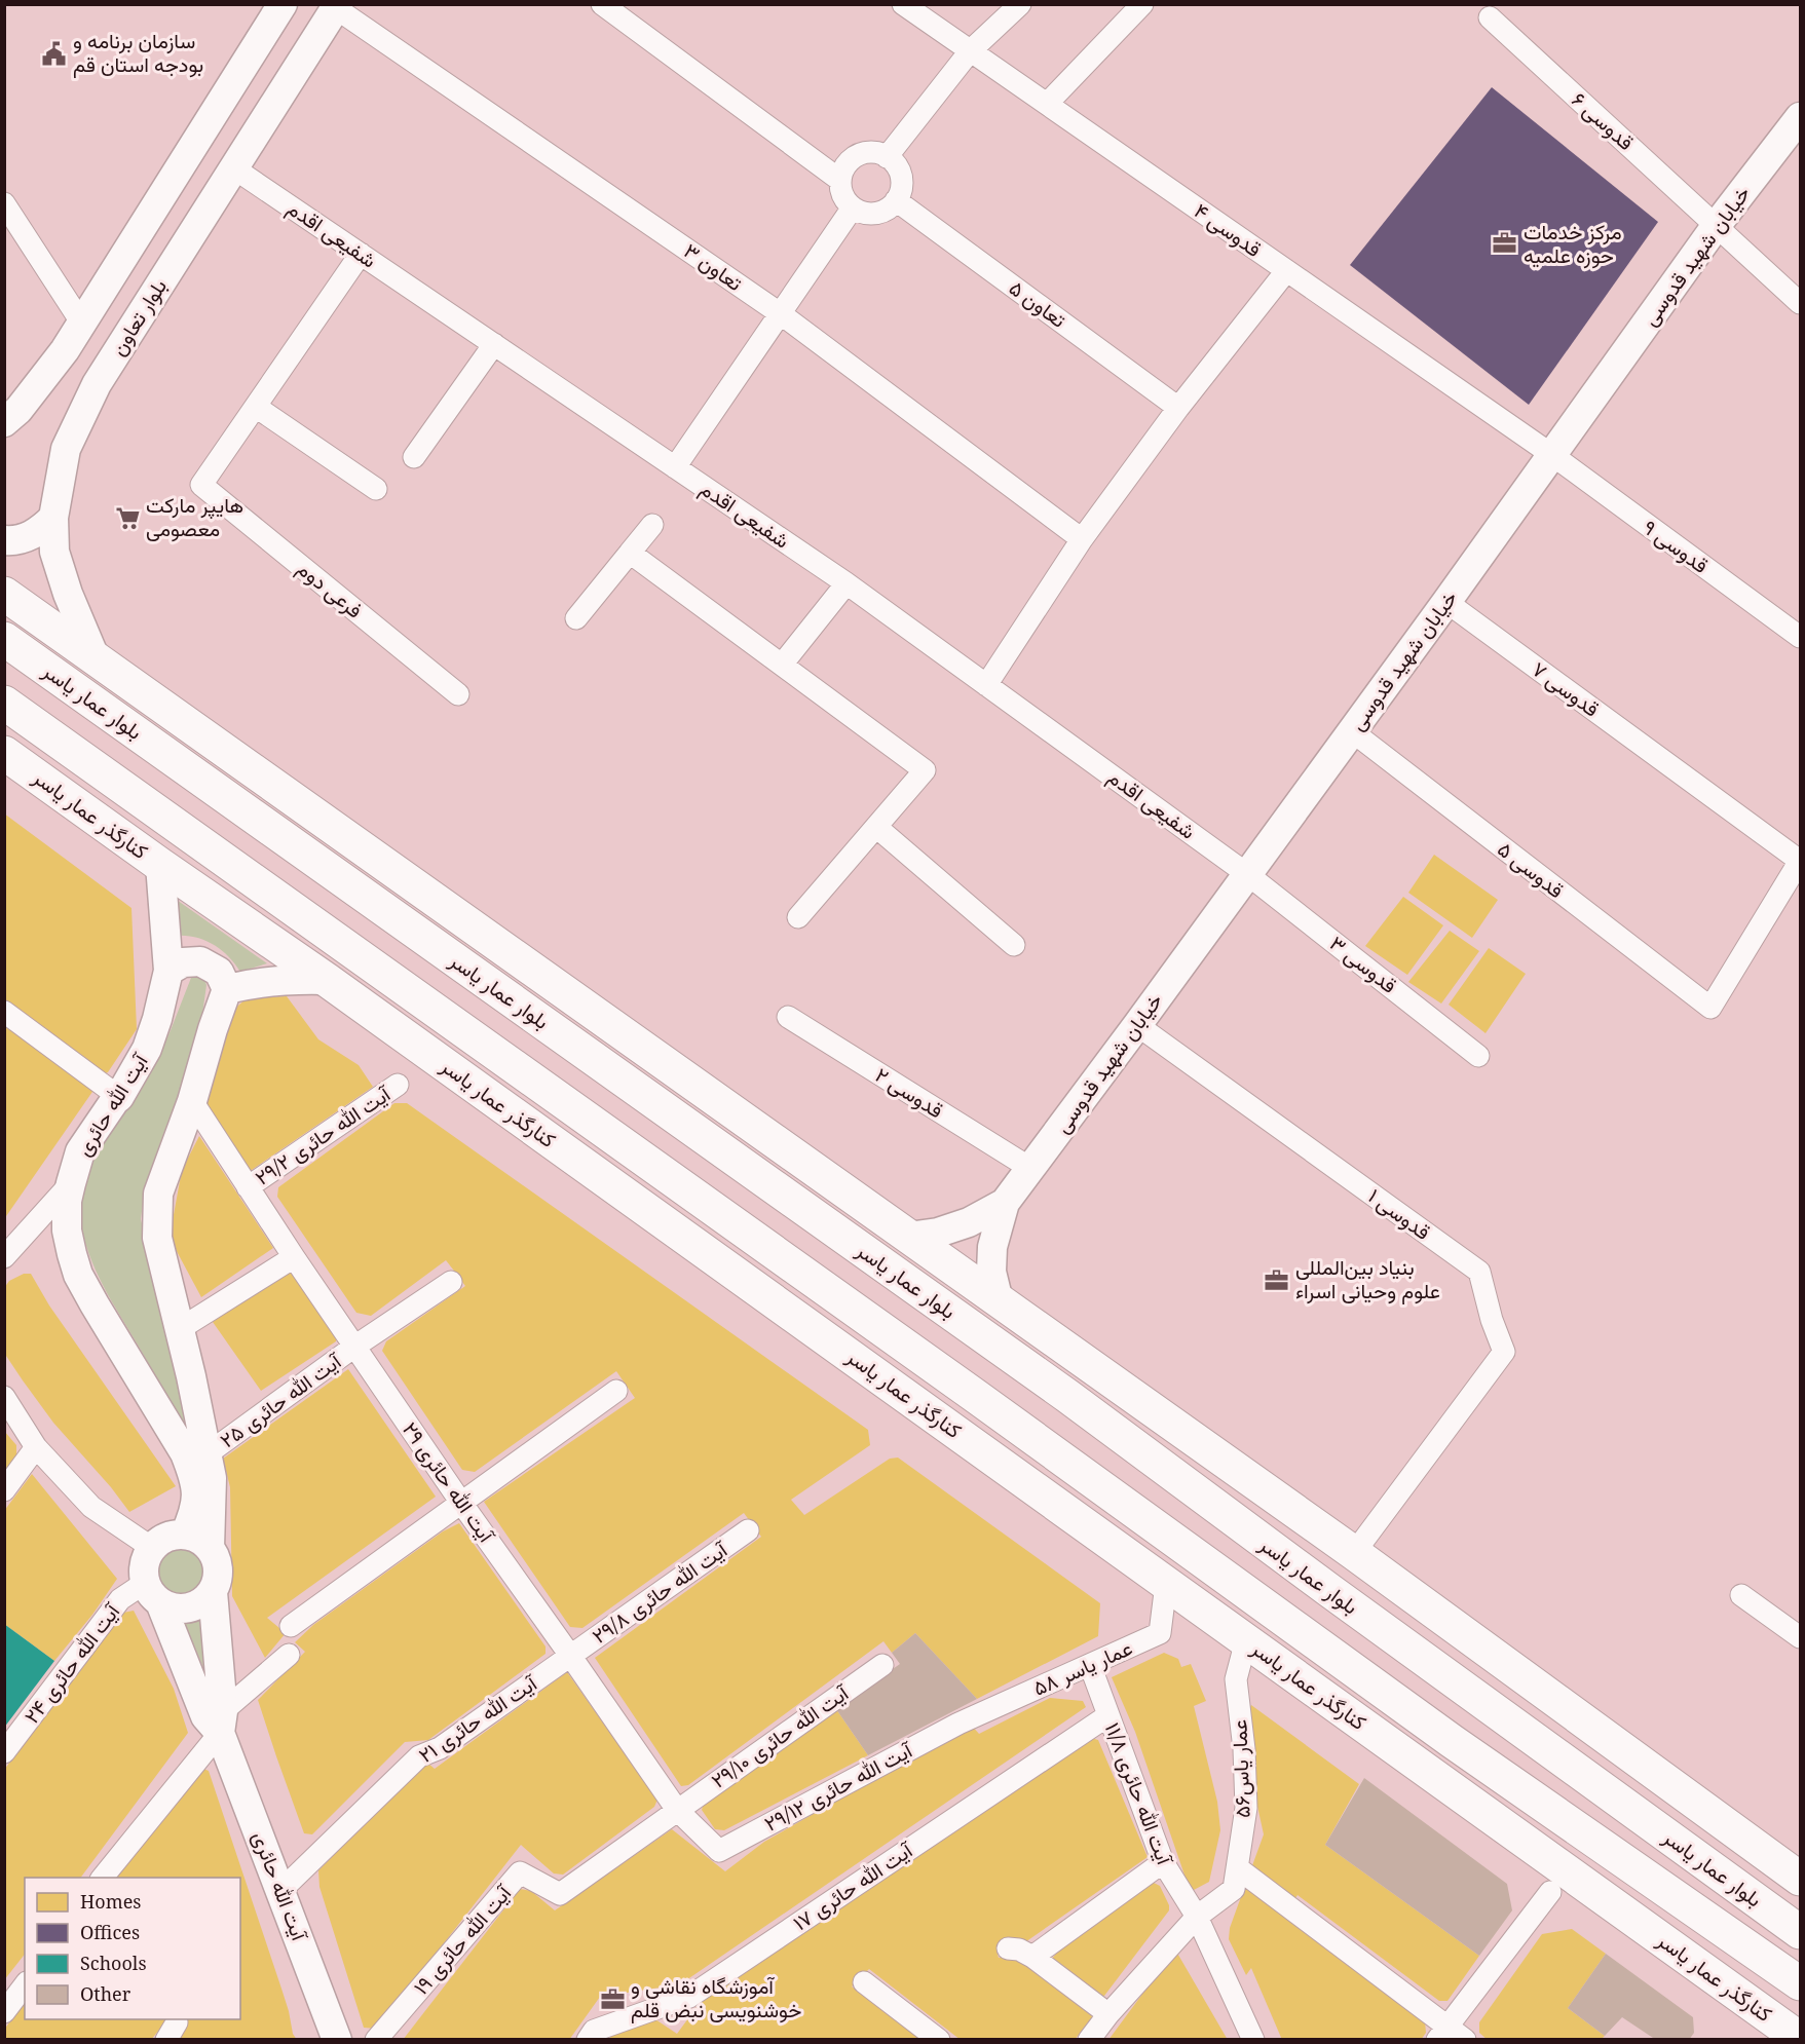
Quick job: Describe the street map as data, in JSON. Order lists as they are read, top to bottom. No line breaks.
{"streets":{"main road":["خیابان شهید قدوسی","بلوار تعاون","بلوار عمار یاسر","کنارگذر عمار یاسر","آیت الله حائری"],"street":["قدوسی ۶","قدوسی ۴","شفیعی اقدم","تعاون ۳","تعاون ۵","قدوسی ۹","فرعی دوم","قدوسی ۷","قدوسی ۵","قدوسی ۳","قدوسی ۲","آیت الله حائری ۲۹/۲","قدوسی ۱","آیت الله حائری ۲۵","آیت الله حائری ۲۹","آیت الله حائری ۲۹/۸","آیت الله حائری ۲۴","عمار یاسر ۵۸","آیت الله حائری ۲۱","آیت الله حائری ۲۹/۱۰","عمار یاس۵۶","آیت الله حائری ۲۹/۱۲","آیت الله حائری ۱۱/۸","آیت الله حائری ۱۷","آیت الله حائری ۱۹"]},"crossings":[["قدوسی ۶","خیابان شهید قدوسی"],["قدوسی ۴","خیابان شهید قدوسی"],["قدوسی ۴","قدوسی ۹"],["شفیعی اقدم","خیابان شهید قدوسی"],["شفیعی اقدم","بلوار تعاون"],["شفیعی اقدم","قدوسی ۳"],["خیابان شهید قدوسی","قدوسی ۹"],["خیابان شهید قدوسی","قدوسی ۷"],["خیابان شهید قدوسی","قدوسی ۵"],["خیابان شهید قدوسی","قدوسی ۳"],["خیابان شهید قدوسی","قدوسی ۲"],["خیابان شهید قدوسی","قدوسی ۱"],["تعاون ۳","بلوار تعاون"],["قدوسی ۷","قدوسی ۵"],["کنارگذر عمار یاسر","آیت الله حائری"],["کنارگذر عمار یاسر","عمار یاسر ۵۸"],["کنارگذر عمار یاسر","عمار یاس۵۶"],["آیت الله حائری","آیت الله حائری ۲۴"],["آیت الله حائری","آیت الله حائری ۲۱"],["آیت الله حائری ۲۹/۲","آیت الله حائری ۲۹"],["آیت الله حائری ۲۵","آیت الله حائری ۲۹"],["آیت الله حائری ۲۹","آیت الله حائری ۲۹/۸"],["آیت الله حائری ۲۹","آیت الله حائری ۲۱"],["آیت الله حائری ۲۹","آیت الله حائری ۲۹/۱۰"],["آیت الله حائری ۲۹","آیت الله حائری ۲۹/۱۲"],["آیت الله حائری ۲۹","آیت الله حائری ۱۹"],["آیت الله حائری ۲۹/۸","آیت الله حائری ۲۱"],["عمار یاسر ۵۸","آیت الله حائری ۲۹/۱۲"],["عمار یاسر ۵۸","آیت الله حائری ۱۱/۸"],["آیت الله حائری ۲۹/۱۰","آیت الله حائری ۱۹"],["عمار یاس۵۶","آیت الله حائری ۱۱/۸"],["آیت الله حائری ۱۱/۸","آیت الله حائری ۱۷"]],"places":{"public building":["سازمان برنامه و بودجه استان قم"],"office":["مرکز خدمات حوزه علمیه","بنیاد بین‌المللی علوم وحیانی اسراء","آموزشگاه نقاشی و خوشنویسی نبض قلم"],"supermarket":["هایپر مارکت معصومی"]},"legend":["Homes","Offices","Schools","Other"]}
